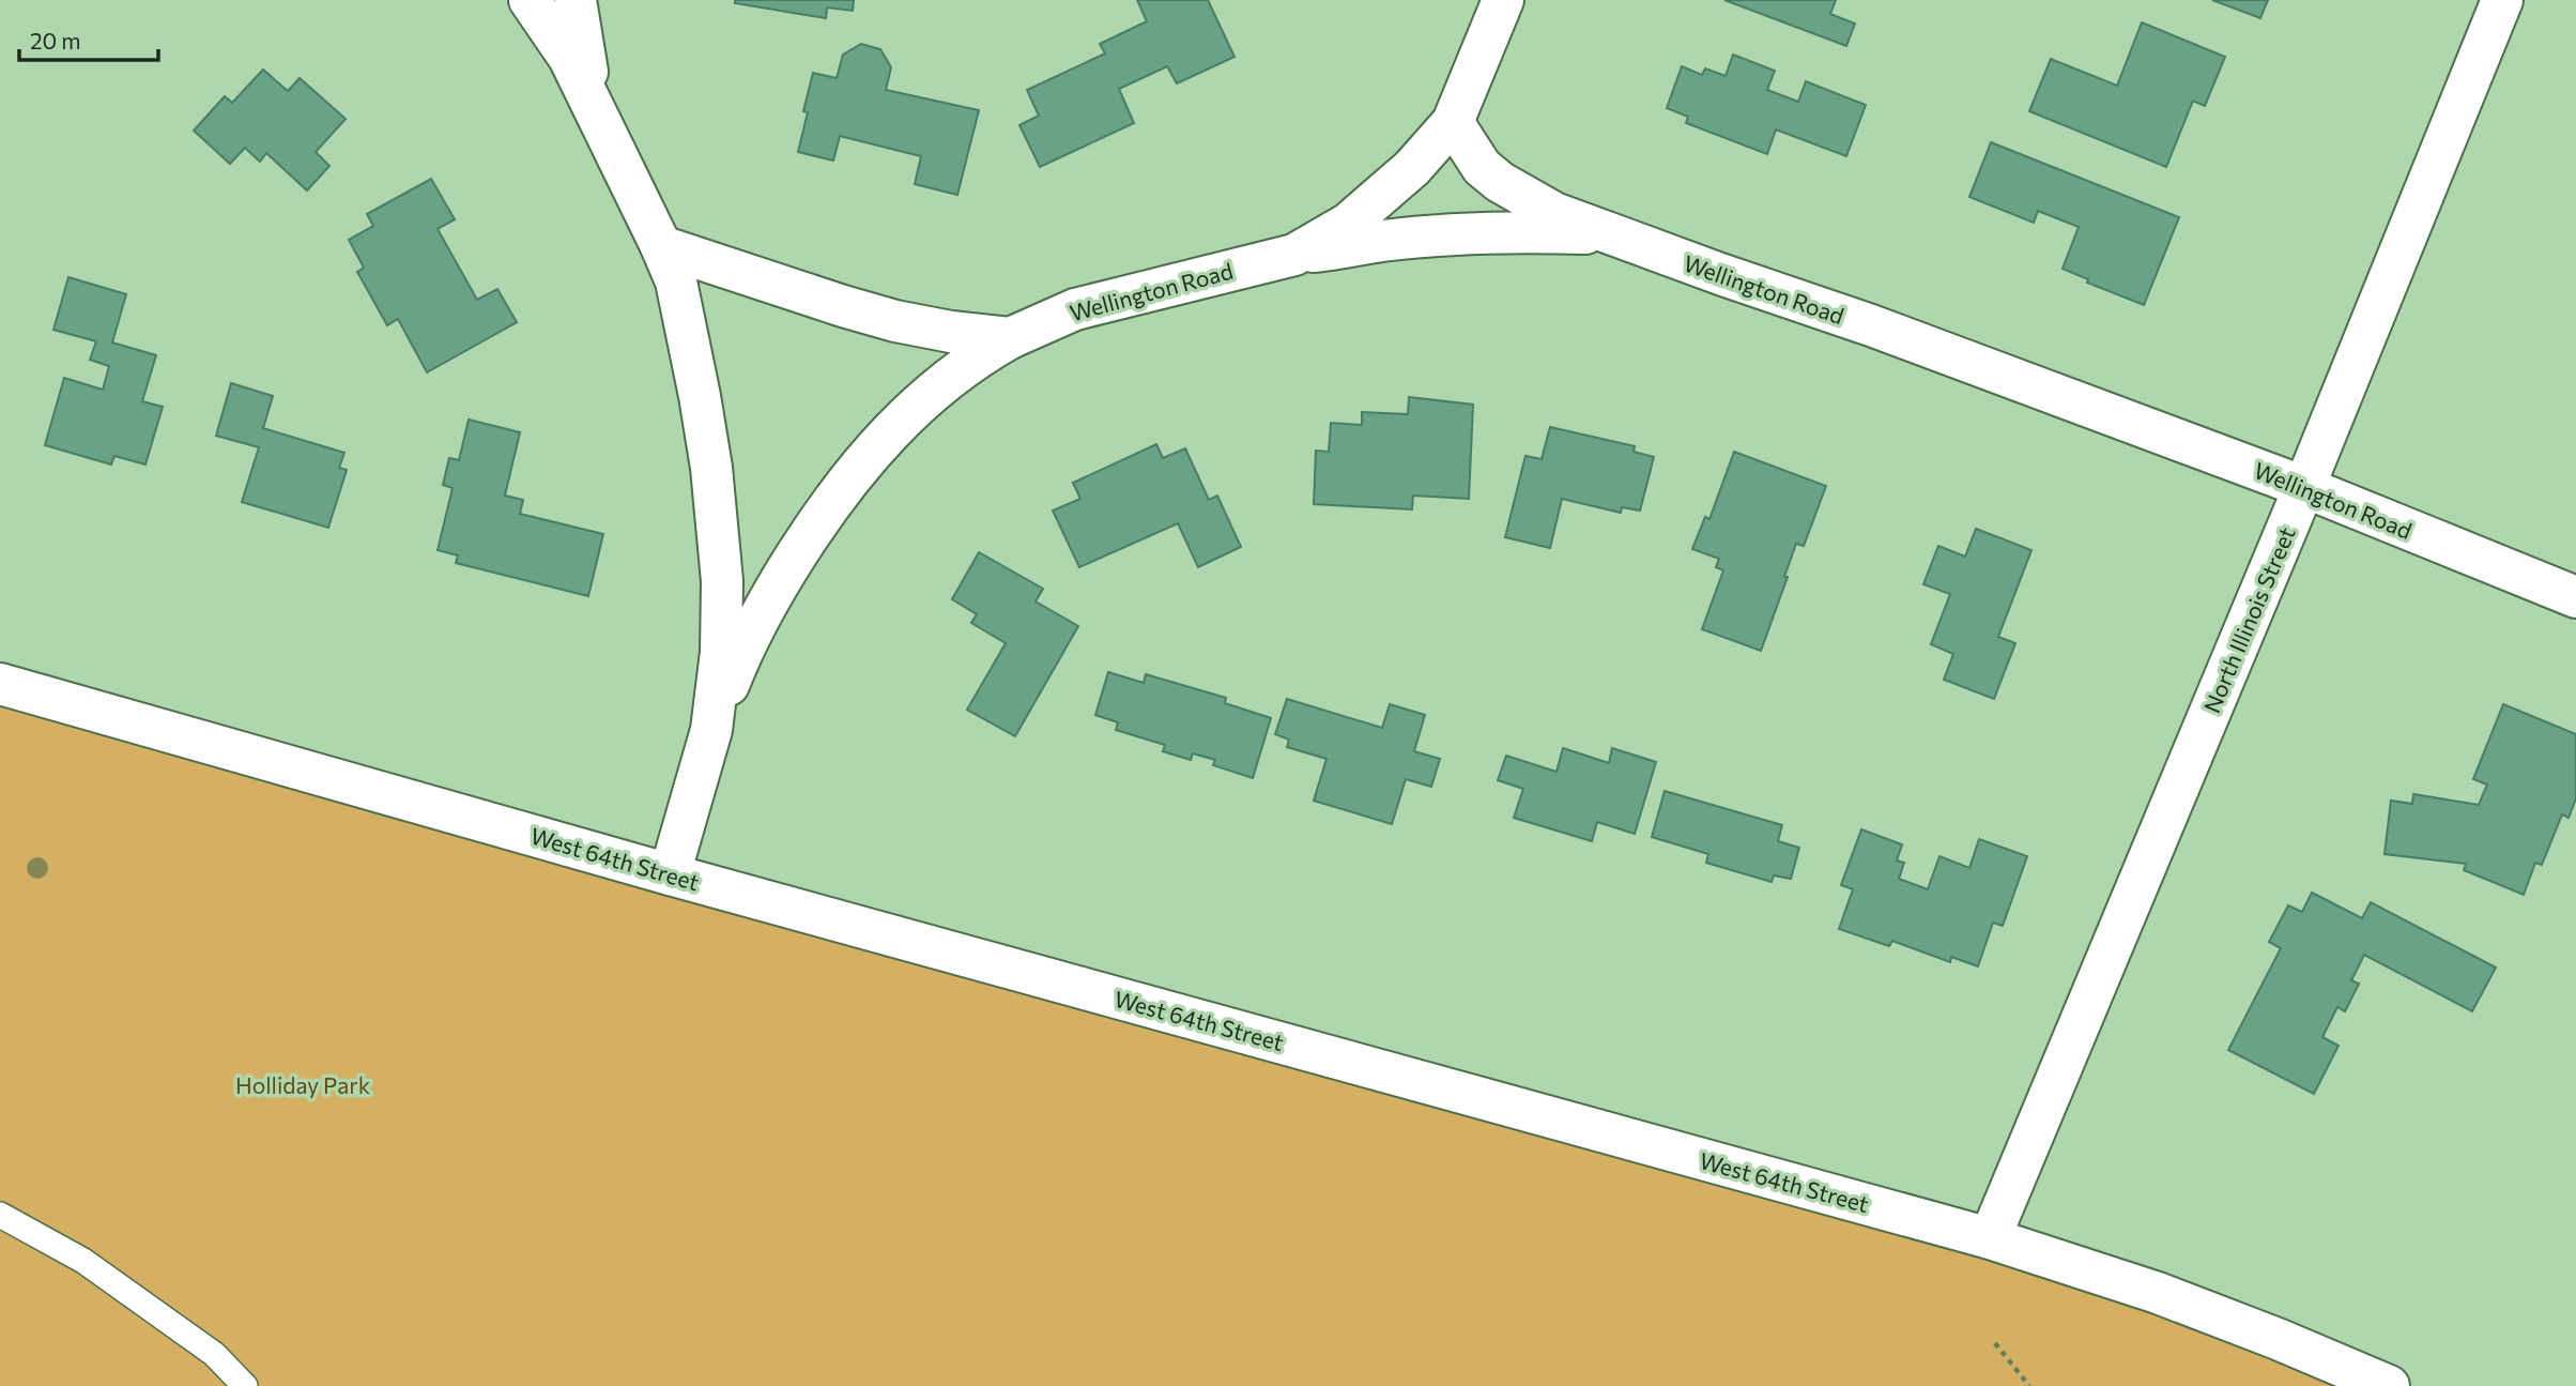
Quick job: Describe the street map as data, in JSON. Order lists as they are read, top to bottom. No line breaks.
{"streets":{"street":["Wellington Road","North Illinois Street","West 64th Street"]},"crossings":[["Wellington Road","North Illinois Street"],["Wellington Road","West 64th Street"],["North Illinois Street","West 64th Street"]],"parks":["Holliday Park"],"scale_bar":"20 m"}
